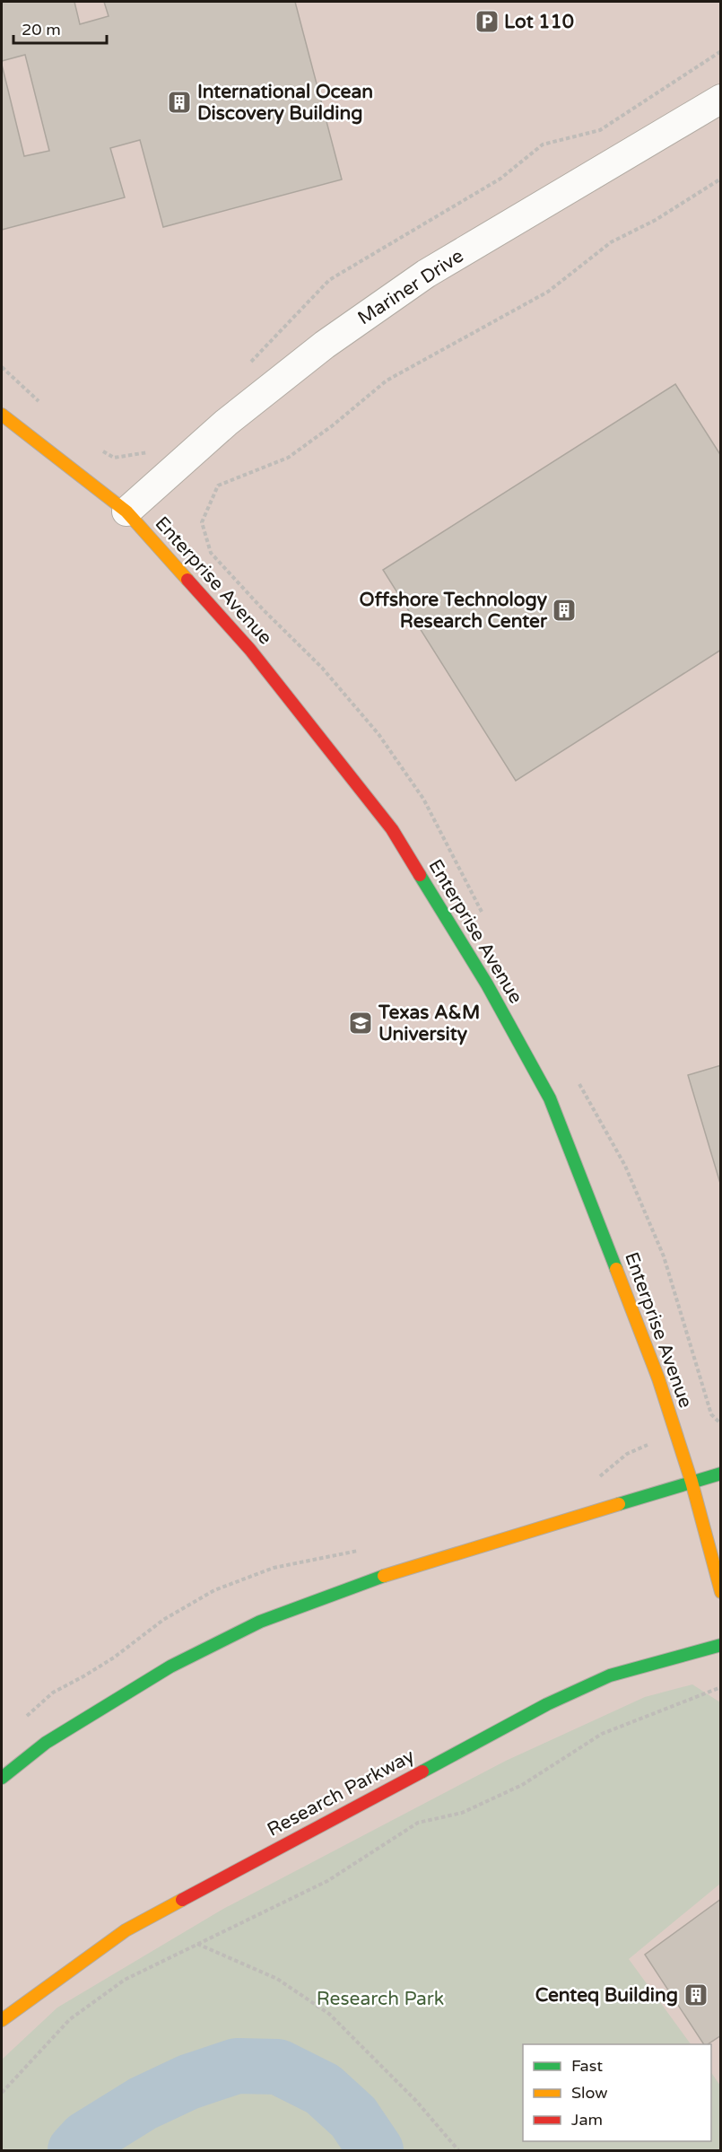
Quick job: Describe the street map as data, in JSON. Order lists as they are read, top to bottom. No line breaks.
{"streets":{"street":["Mariner Drive","Enterprise Avenue","Research Parkway"]},"crossings":[["Mariner Drive","Enterprise Avenue"]],"parks":["Research Park"],"places":{"parking":["Lot 110"],"building":["International Ocean Discovery Building","Offshore Technology Research Center","Centeq Building"],"school or university":["Texas A&M University"]},"legend":["Fast","Slow","Jam"],"scale_bar":"20 m"}
